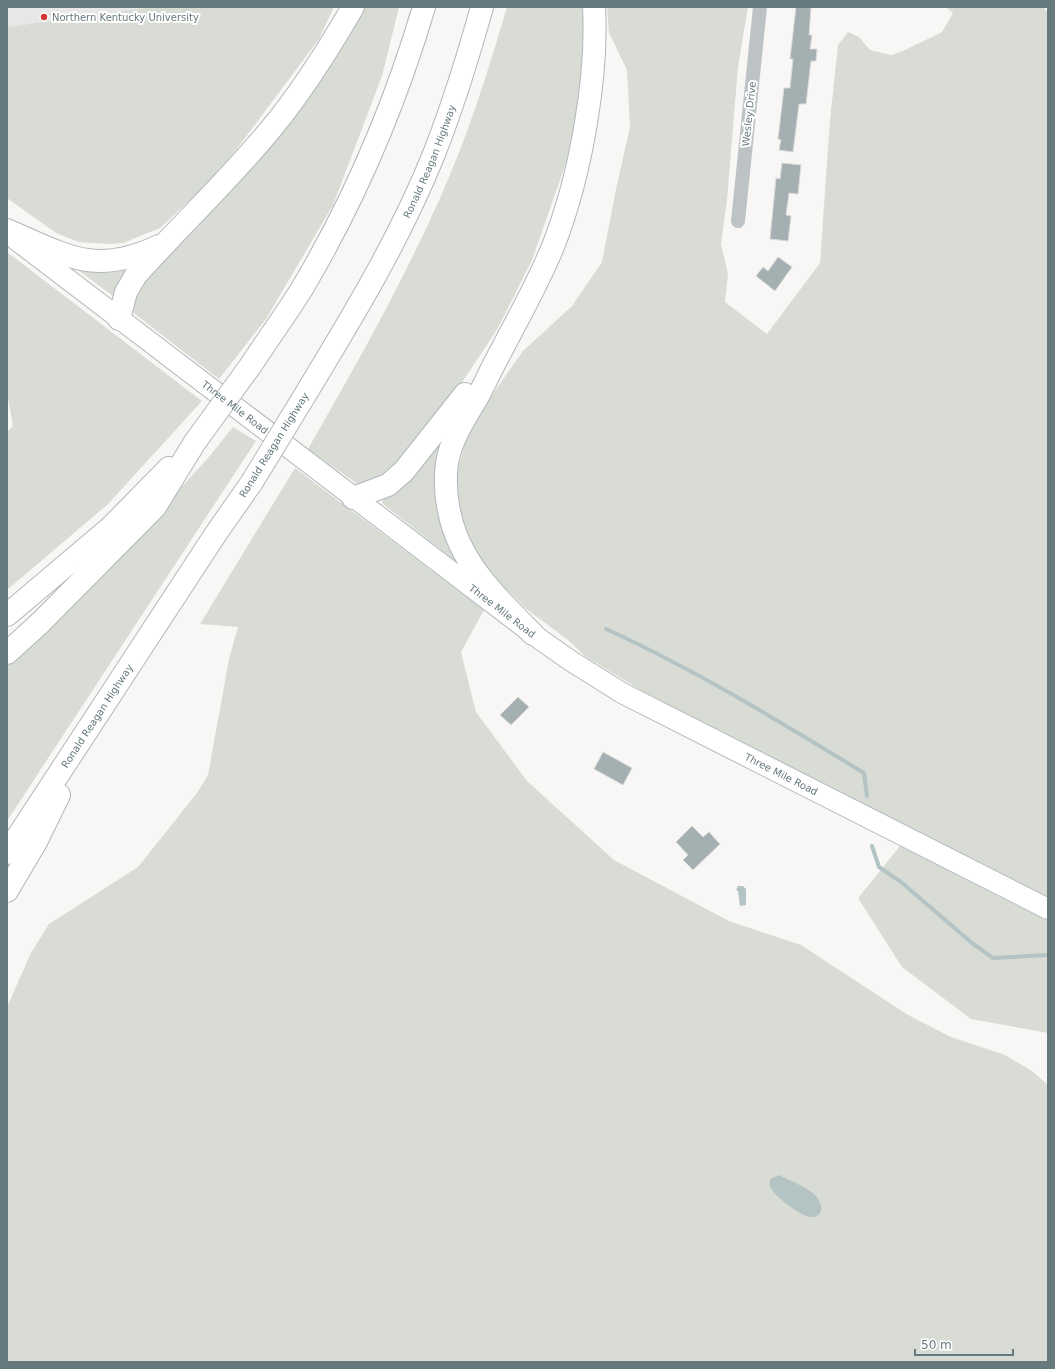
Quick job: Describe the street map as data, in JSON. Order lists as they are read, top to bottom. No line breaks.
{"streets":{"highway":["Ronald Reagan Highway"],"street":["Wesley Drive","Three Mile Road"]},"places":["Northern Kentucky University"],"scale_bar":"50 m"}
